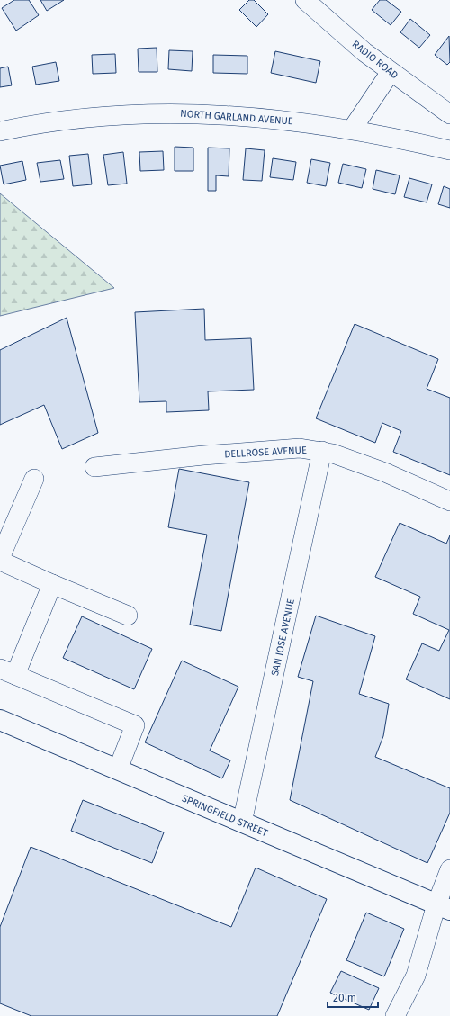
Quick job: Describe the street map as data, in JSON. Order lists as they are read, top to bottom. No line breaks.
{"streets":{"main road":["SPRINGFIELD STREET"],"street":["RADIO ROAD","NORTH GARLAND AVENUE","DELLROSE AVENUE","SAN JOSE AVENUE"]},"crossings":[["DELLROSE AVENUE","SAN JOSE AVENUE"],["SAN JOSE AVENUE","SPRINGFIELD STREET"]],"scale_bar":"20 m"}
